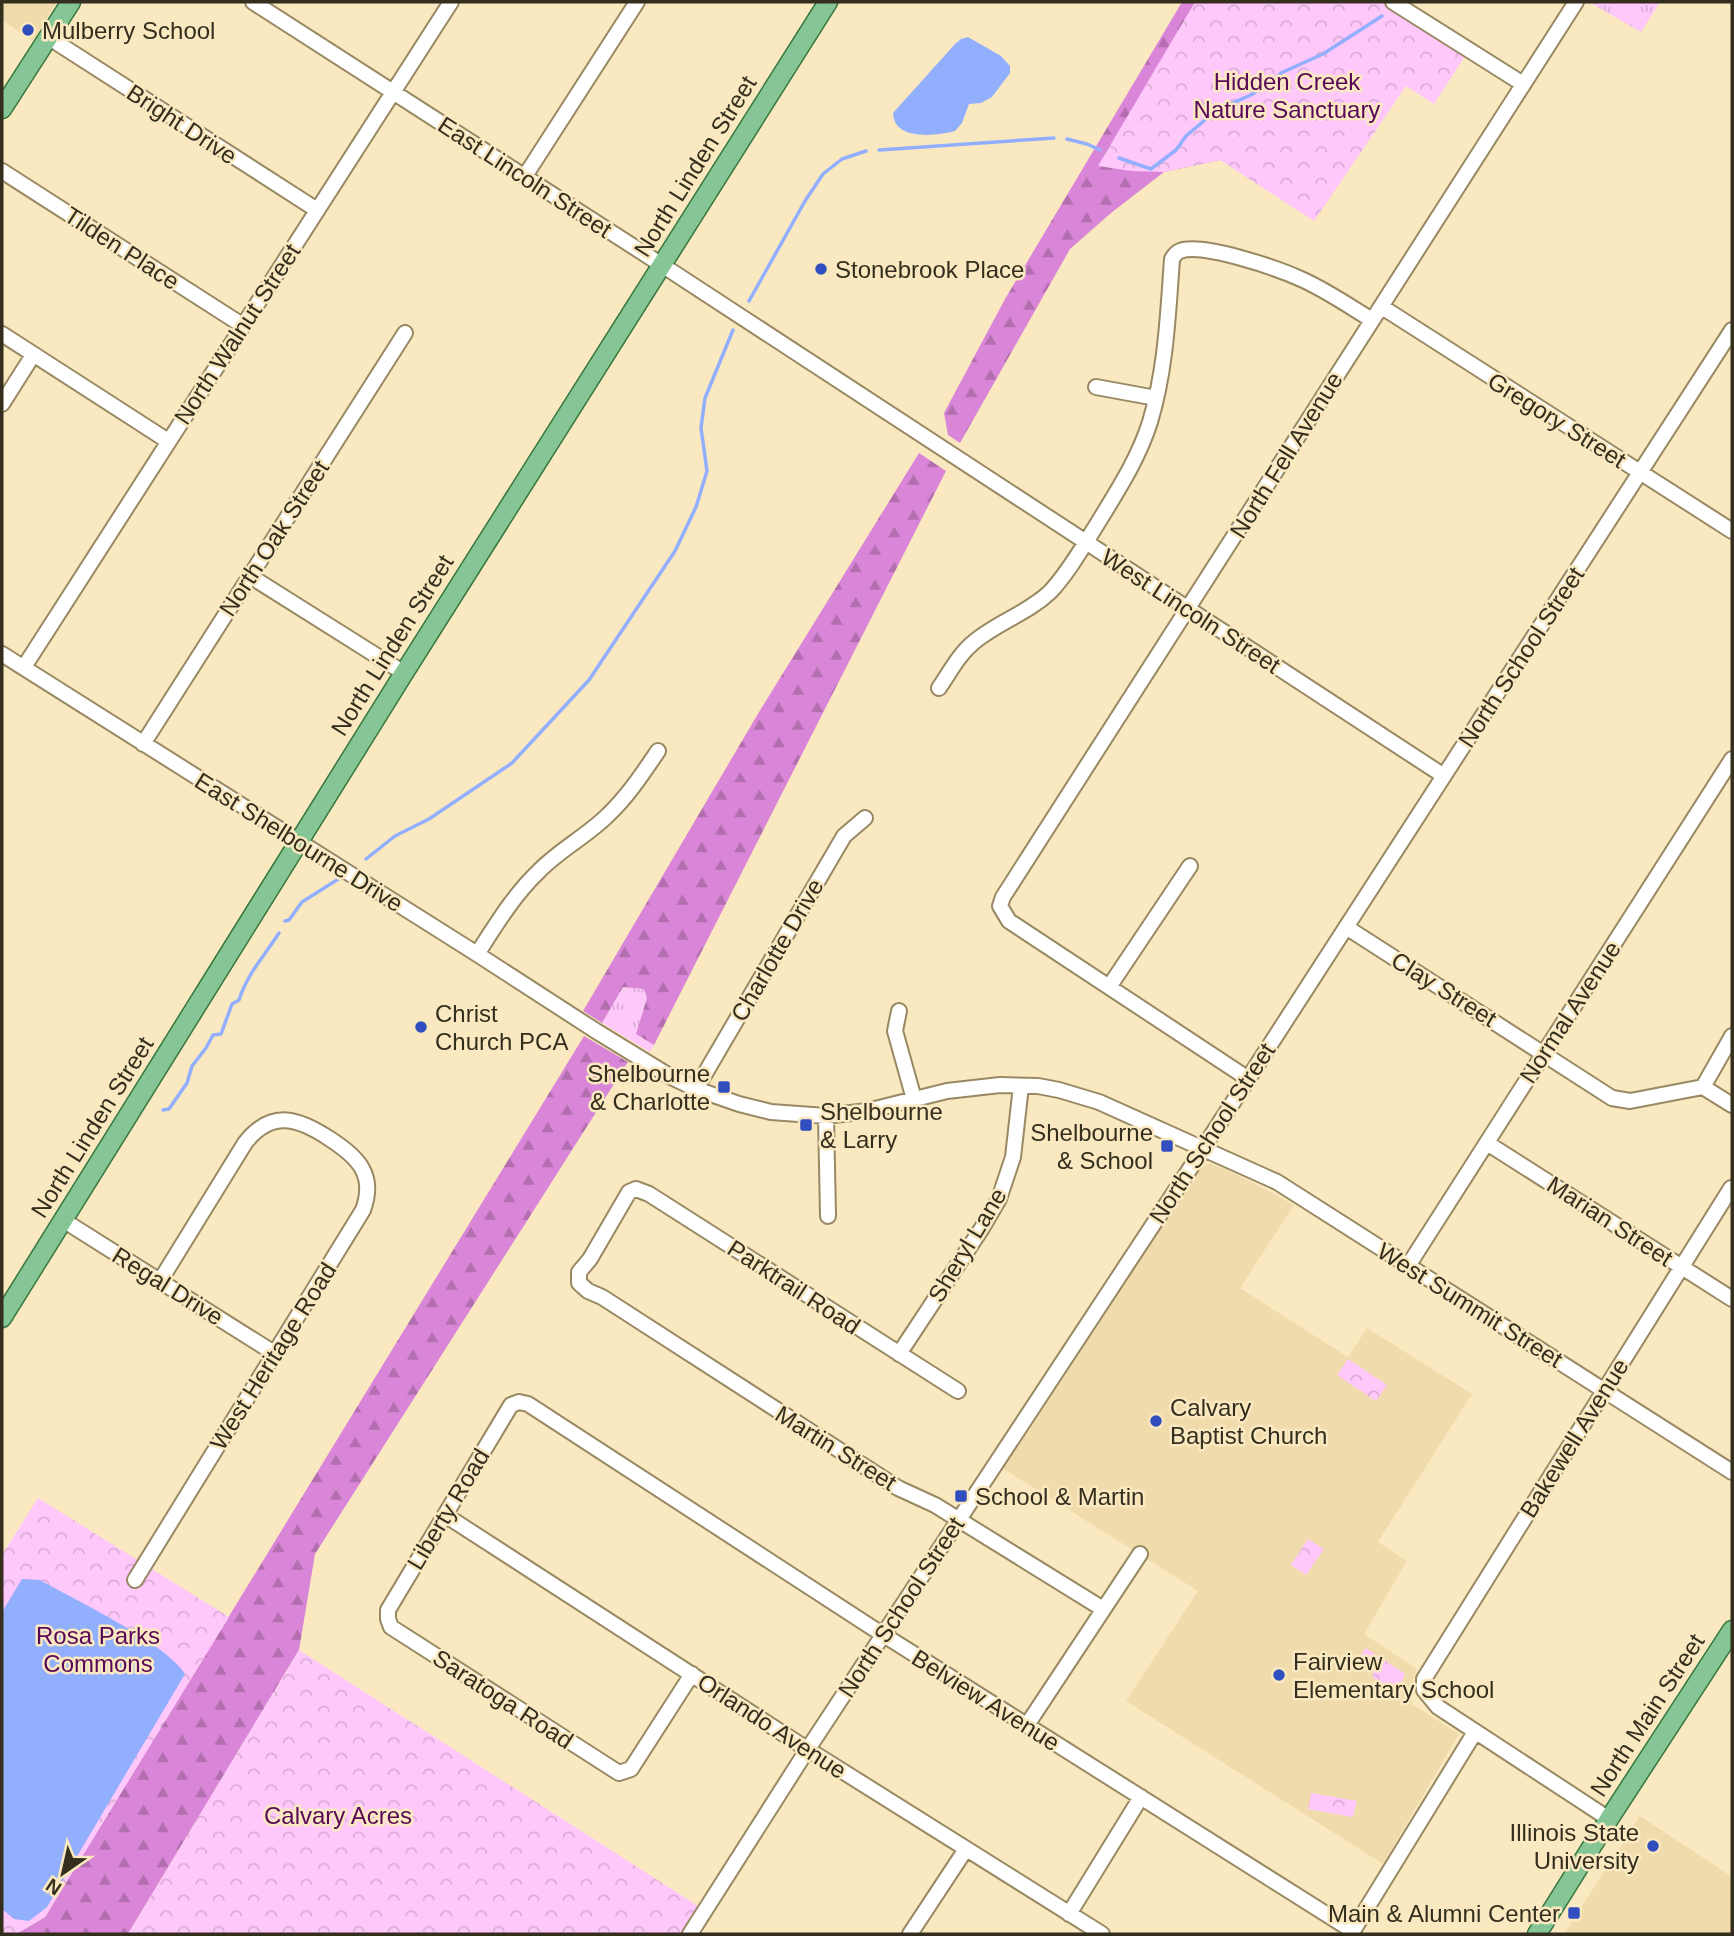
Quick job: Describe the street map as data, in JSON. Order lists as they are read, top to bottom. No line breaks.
{"streets":{"main road":["North Linden Street","North Main Street"],"street":["Bright Drive","East Lincoln Street","Tilden Place","North Walnut Street","Gregory Street","North Fell Avenue","North Oak Street","West Lincoln Street","North School Street","East Shelbourne Drive","Charlotte Drive","Clay Street","Normal Avenue","Marian Street","Sheryl Lane","Regal Drive","Parktrail Road","West Summit Street","West Heritage Road","Bakewell Avenue","Martin Street","Liberty Road","Saratoga Road","Belview Avenue","Orlando Avenue"]},"crossings":[["Bright Drive","North Walnut Street"],["North Linden Street","East Lincoln Street"],["North Linden Street","East Shelbourne Drive"],["North Linden Street","Regal Drive"],["East Lincoln Street","North Walnut Street"],["East Lincoln Street","West Lincoln Street"],["Tilden Place","North Walnut Street"],["North Walnut Street","East Shelbourne Drive"],["Gregory Street","North Fell Avenue"],["Gregory Street","North School Street"],["North Fell Avenue","West Lincoln Street"],["North Oak Street","East Shelbourne Drive"],["West Lincoln Street","North School Street"],["North School Street","Clay Street"],["North School Street","West Summit Street"],["North School Street","Martin Street"],["North School Street","Belview Avenue"],["North School Street","Orlando Avenue"],["East Shelbourne Drive","Charlotte Drive"],["East Shelbourne Drive","West Summit Street"],["Clay Street","Normal Avenue"],["Normal Avenue","Marian Street"],["Normal Avenue","West Summit Street"],["Marian Street","Bakewell Avenue"],["Sheryl Lane","Parktrail Road"],["Sheryl Lane","West Summit Street"],["Regal Drive","West Heritage Road"],["Parktrail Road","Martin Street"],["West Summit Street","Bakewell Avenue"],["Liberty Road","Saratoga Road"],["Liberty Road","Belview Avenue"],["Liberty Road","Orlando Avenue"],["Saratoga Road","Orlando Avenue"]],"parks":["Hidden Creek Nature Sanctuary","Rosa Parks Commons","Calvary Acres"],"places":{"other":["Mulberry School","Stonebrook Place","Christ Church PCA","Calvary Baptist Church","Fairview Elementary School","Illinois State University"],"transit":["Shelbourne & Charlotte","Shelbourne & Larry","Shelbourne & School","School & Martin","Main & Alumni Center"]},"north":"bottom left"}
